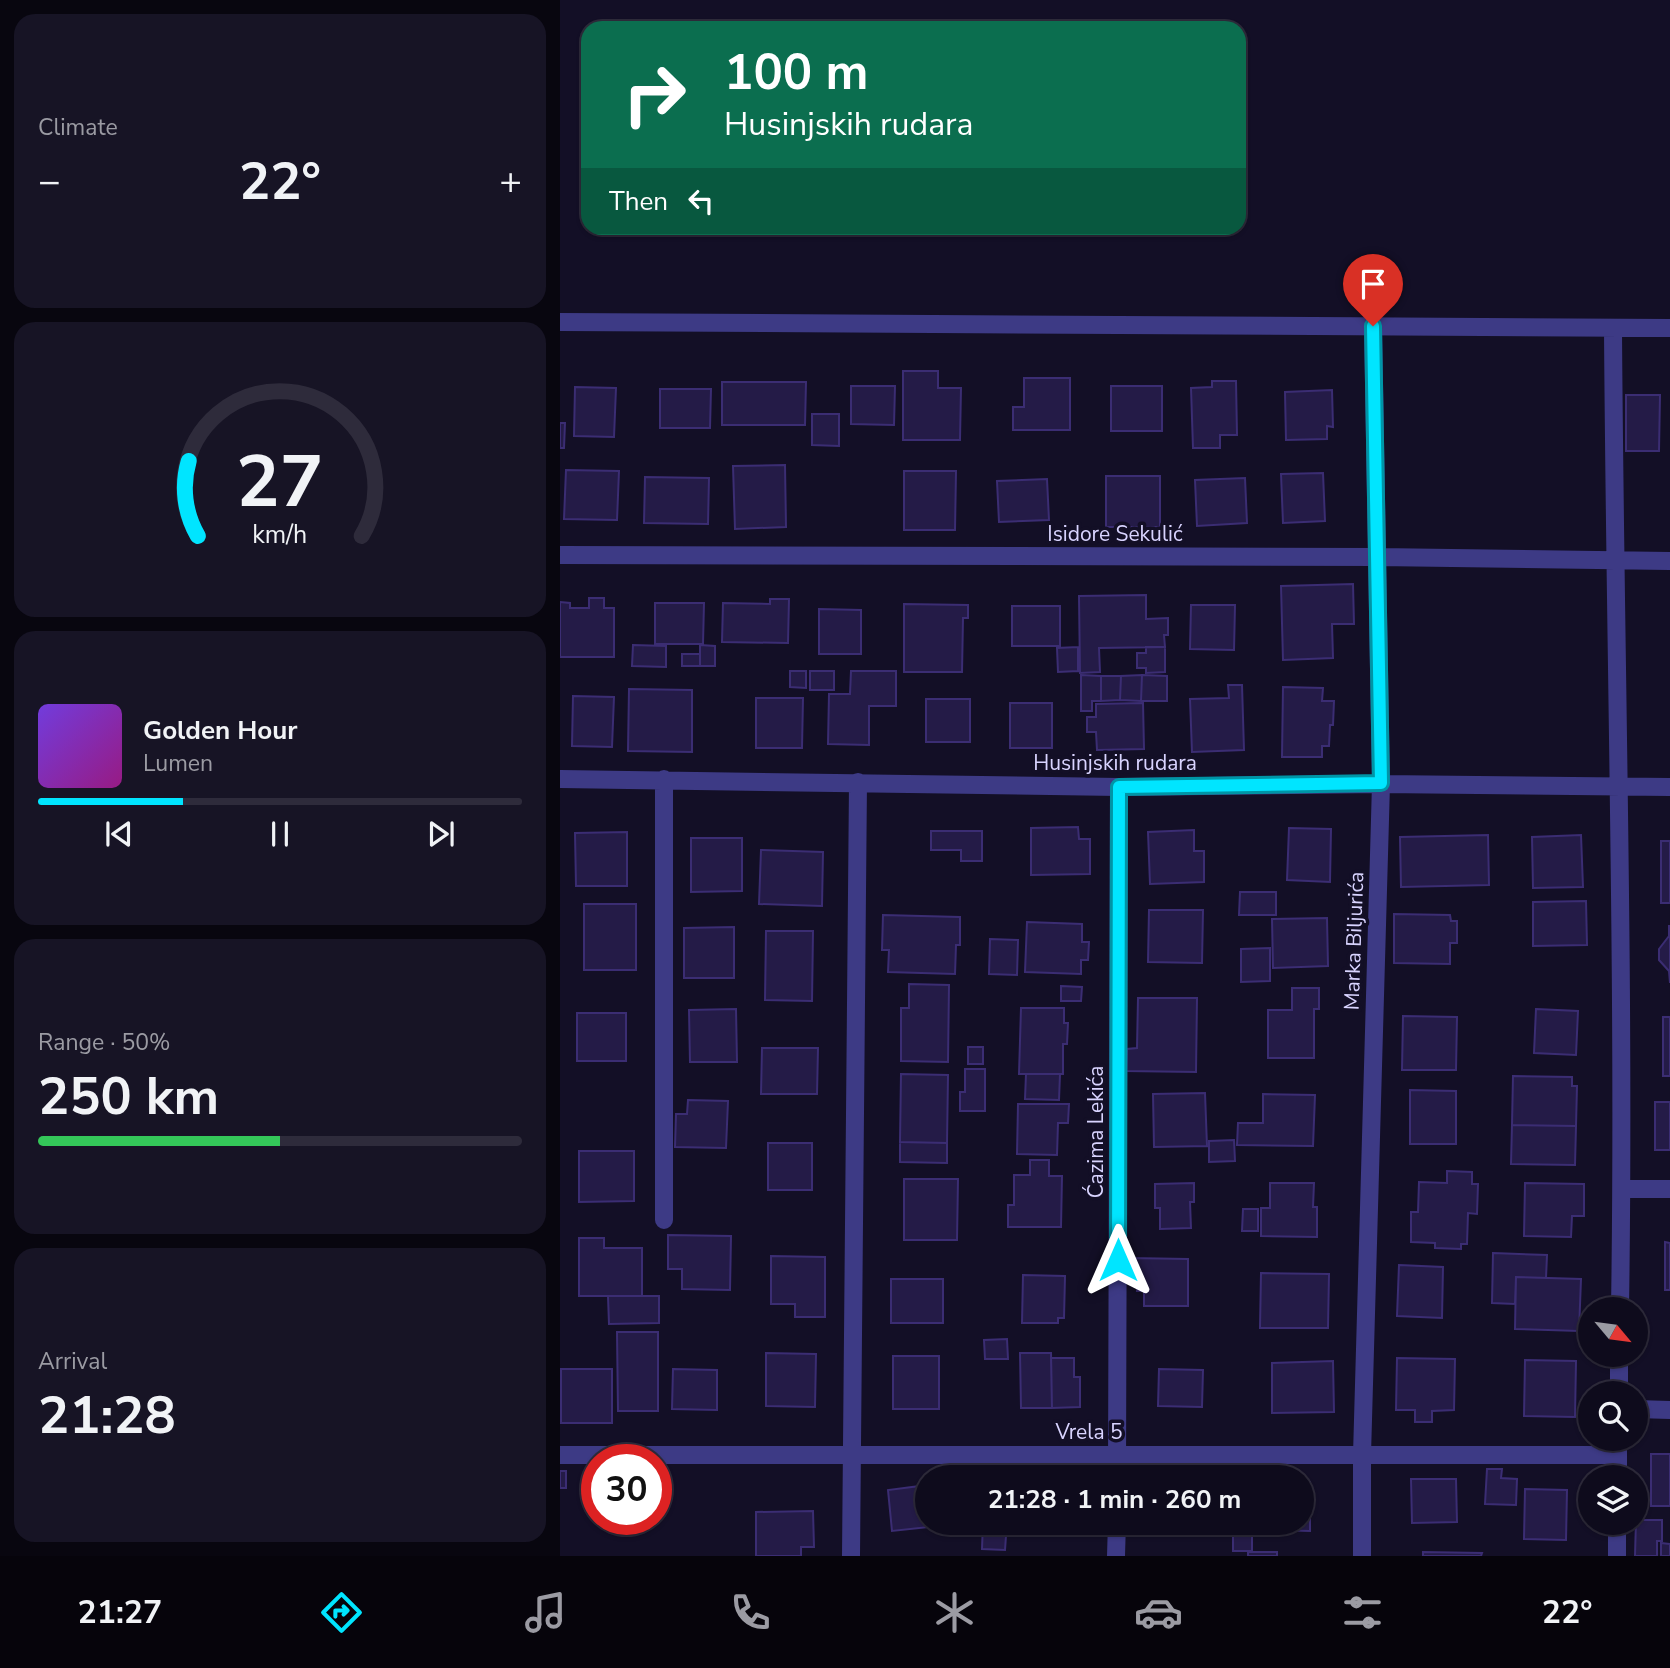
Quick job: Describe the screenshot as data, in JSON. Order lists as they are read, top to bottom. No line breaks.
{"streets":{"street":["Isidore Sekulić","Husinjskih rudara","Marka Biljurića","Ćazima Lekića","Vrela 5"]},"crossings":[["Isidore Sekulić","Marka Biljurića"],["Husinjskih rudara","Marka Biljurića"],["Husinjskih rudara","Ćazima Lekića"],["Marka Biljurića","Vrela 5"],["Ćazima Lekića","Vrela 5"]],"north":"bottom right","page":{"tile":["Climate",["Range · 50%","250 km"],["Arrival","21:28"]],"turn":["100 m","Husinjskih rudara"],"heat":["−","22°","+"],"then":"Then","song":["Golden Hour","Lumen"],"limit":"30","trip":"21:28 · 1 min · 260 m","tabs":["21:27","22°"],"gauge":["27","km/h"]}}
